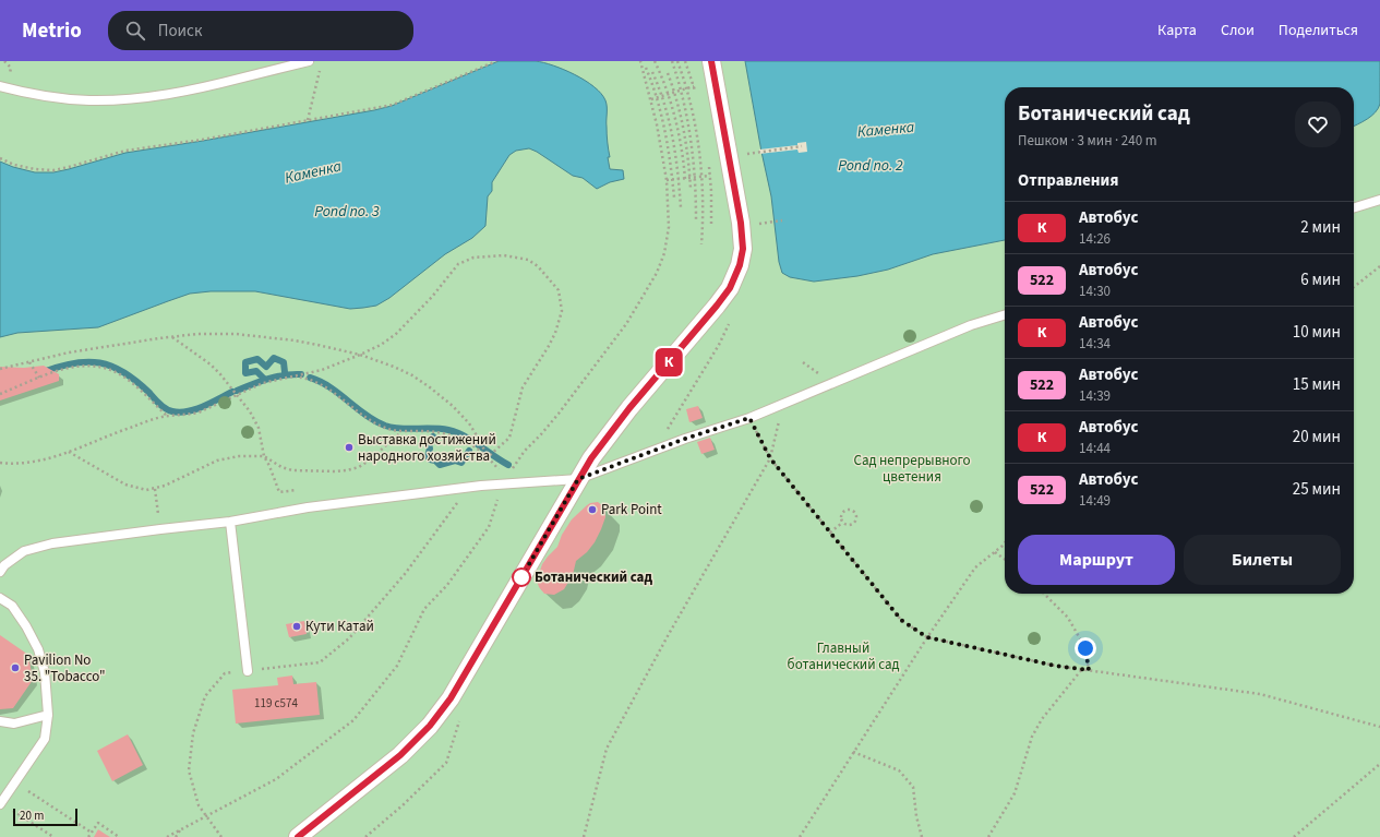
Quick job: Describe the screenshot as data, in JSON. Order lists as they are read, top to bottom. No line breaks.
{"water":["Каменка","Pond no. 2","Pond no. 3"],"parks":["Сад непрерывного цветения","Главный ботанический сад"],"places":["Выставка достижений народного хозяйства","Park Point","Ботанический сад","Кути Катай","Pavilion No 35. \"Tobacco\""],"lines":["bus line К"],"house_numbers":["119 с574"],"scale_bar":"20 m","page":{"header":"Metrio","search":"Поиск","nav":["Карта","Слои","Поделиться"],"on_map":"К","heading":[["Ботанический сад","Пешком · 3 мин · 240 m"],"Отправления"],"list":[{"mark":"К","name":"Автобус","note":"14:26","value":"2 мин"},{"mark":"522","name":"Автобус","note":"14:30","value":"6 мин"},{"mark":"К","name":"Автобус","note":"14:34","value":"10 мин"},{"mark":"522","name":"Автобус","note":"14:39","value":"15 мин"},{"mark":"К","name":"Автобус","note":"14:44","value":"20 мин"},{"mark":"522","name":"Автобус","note":"14:49","value":"25 мин"}],"buttons":["Маршрут","Билеты"],"scale":"20 m"}}
